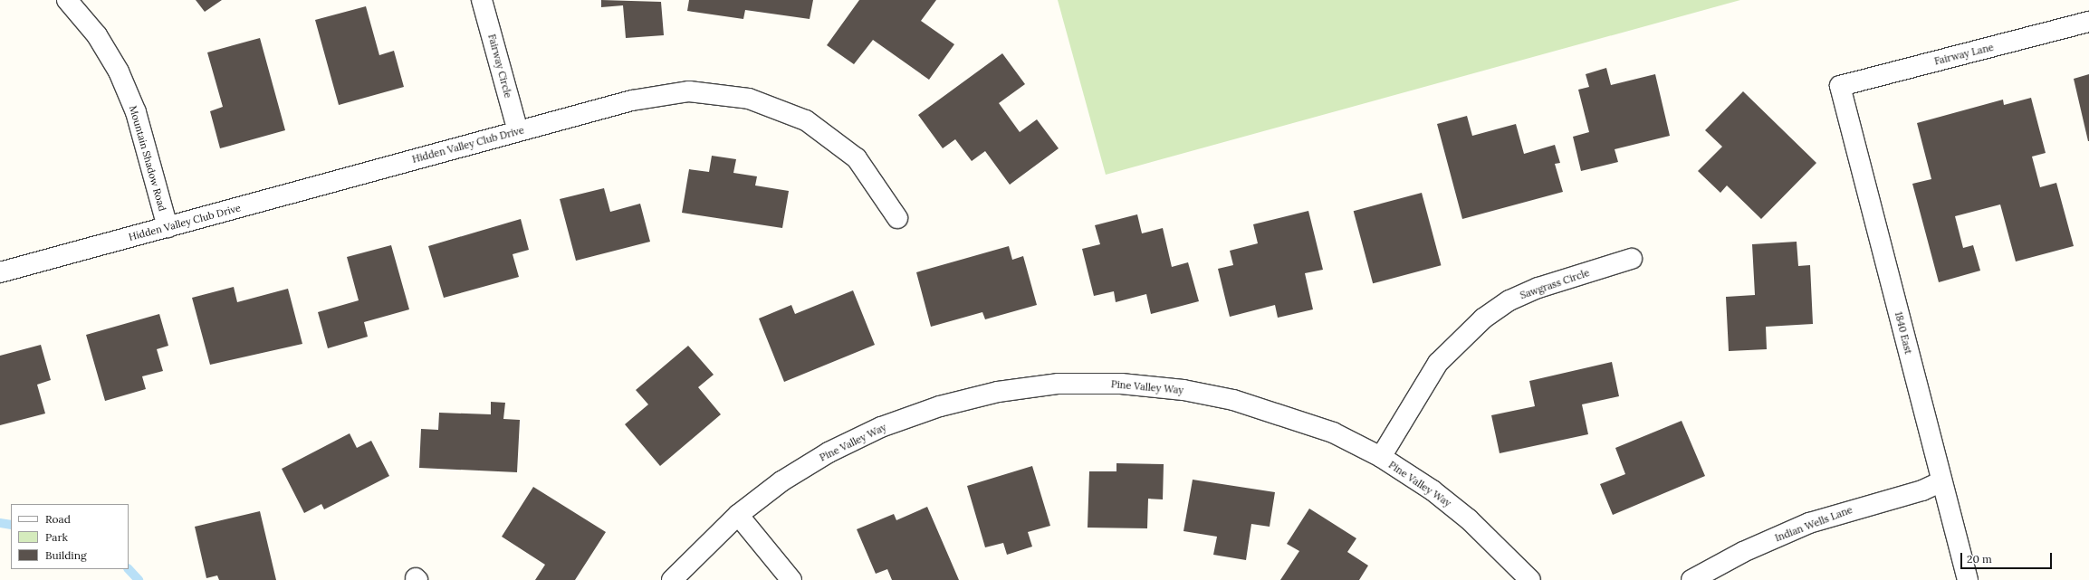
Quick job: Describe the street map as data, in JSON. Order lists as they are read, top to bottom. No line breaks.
{"streets":{"street":["Fairway Lane","Fairway Circle","Hidden Valley Club Drive","Mountain Shadow Road","Sawgrass Circle","1840 East","Pine Valley Way","Indian Wells Lane"]},"crossings":[["Fairway Lane","1840 East"],["Fairway Circle","Hidden Valley Club Drive"],["Hidden Valley Club Drive","Mountain Shadow Road"],["Sawgrass Circle","Pine Valley Way"],["1840 East","Indian Wells Lane"]],"legend":["Road","Park","Building"],"scale_bar":"20 m"}
